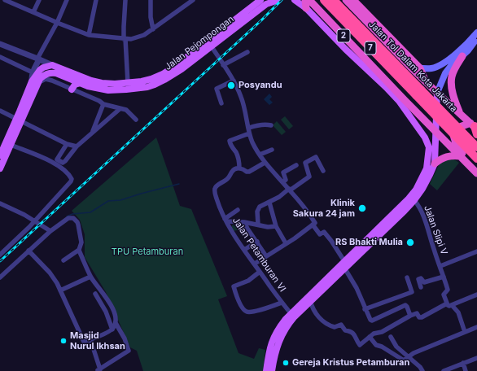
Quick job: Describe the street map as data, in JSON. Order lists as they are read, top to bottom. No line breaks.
{"streets":{"highway":["2","7","Jalan Tol Dalam Kota Jakarta"],"main road":["Jalan Pejompongan"],"street":["Jalan Slipi V","Jalan Petamburan VI"]},"parks":["TPU Petamburan"],"places":["Posyandu","Klinik Sakura 24 jam","RS Bhakti Mulia","Masjid Nurul Ikhsan","Gereja Kristus Petamburan"]}
